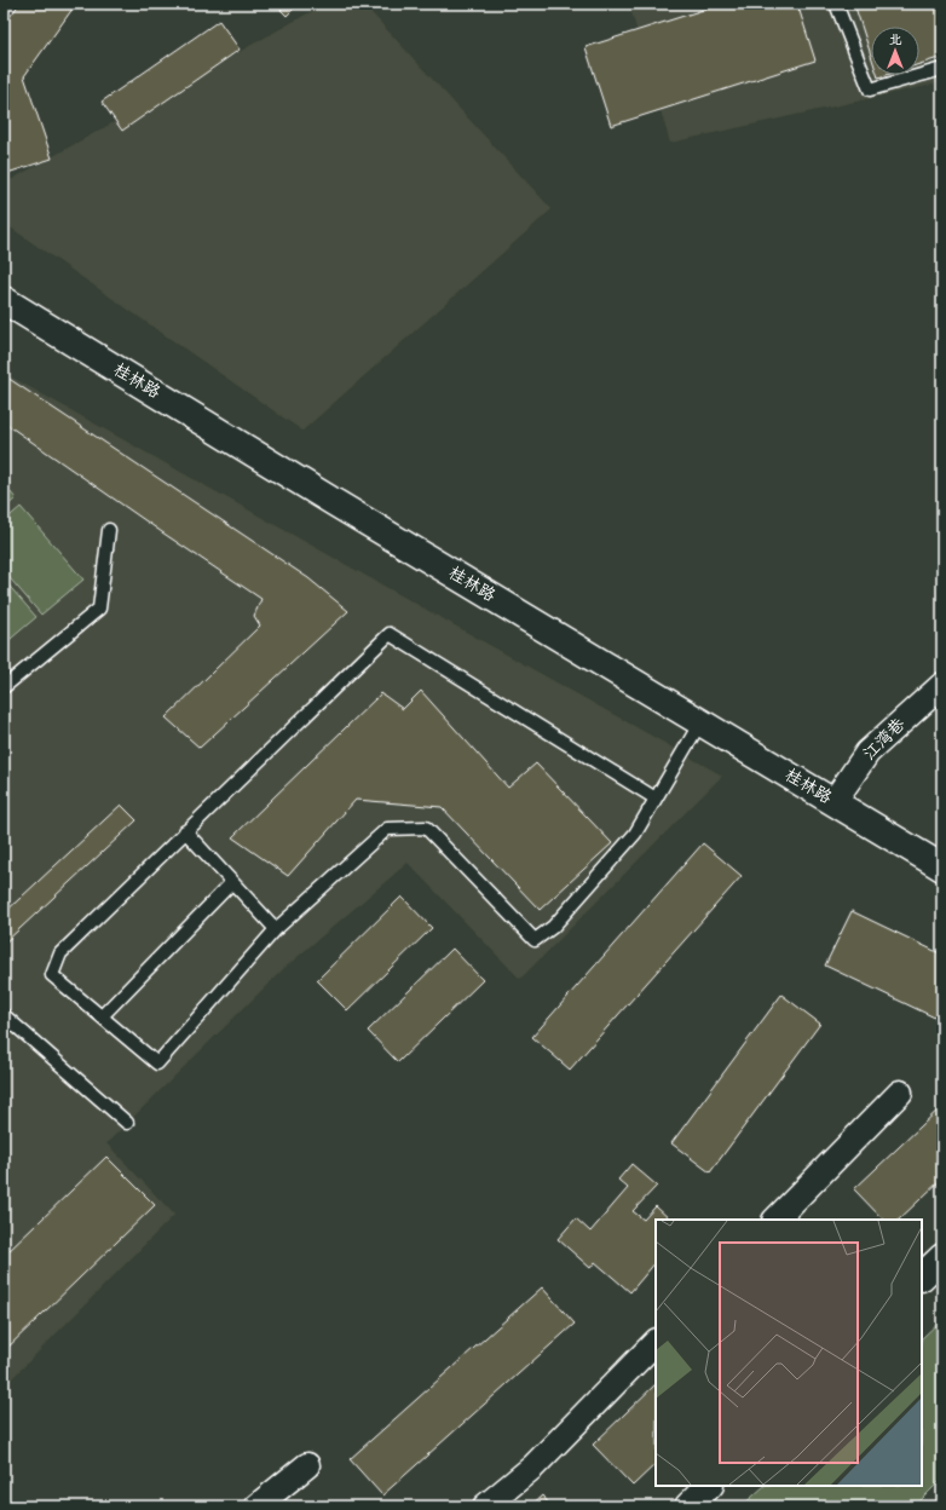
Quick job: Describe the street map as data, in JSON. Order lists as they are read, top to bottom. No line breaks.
{"streets":{"street":["桂林路","江湾巷"]},"crossings":[["桂林路","江湾巷"]],"north":"top"}
